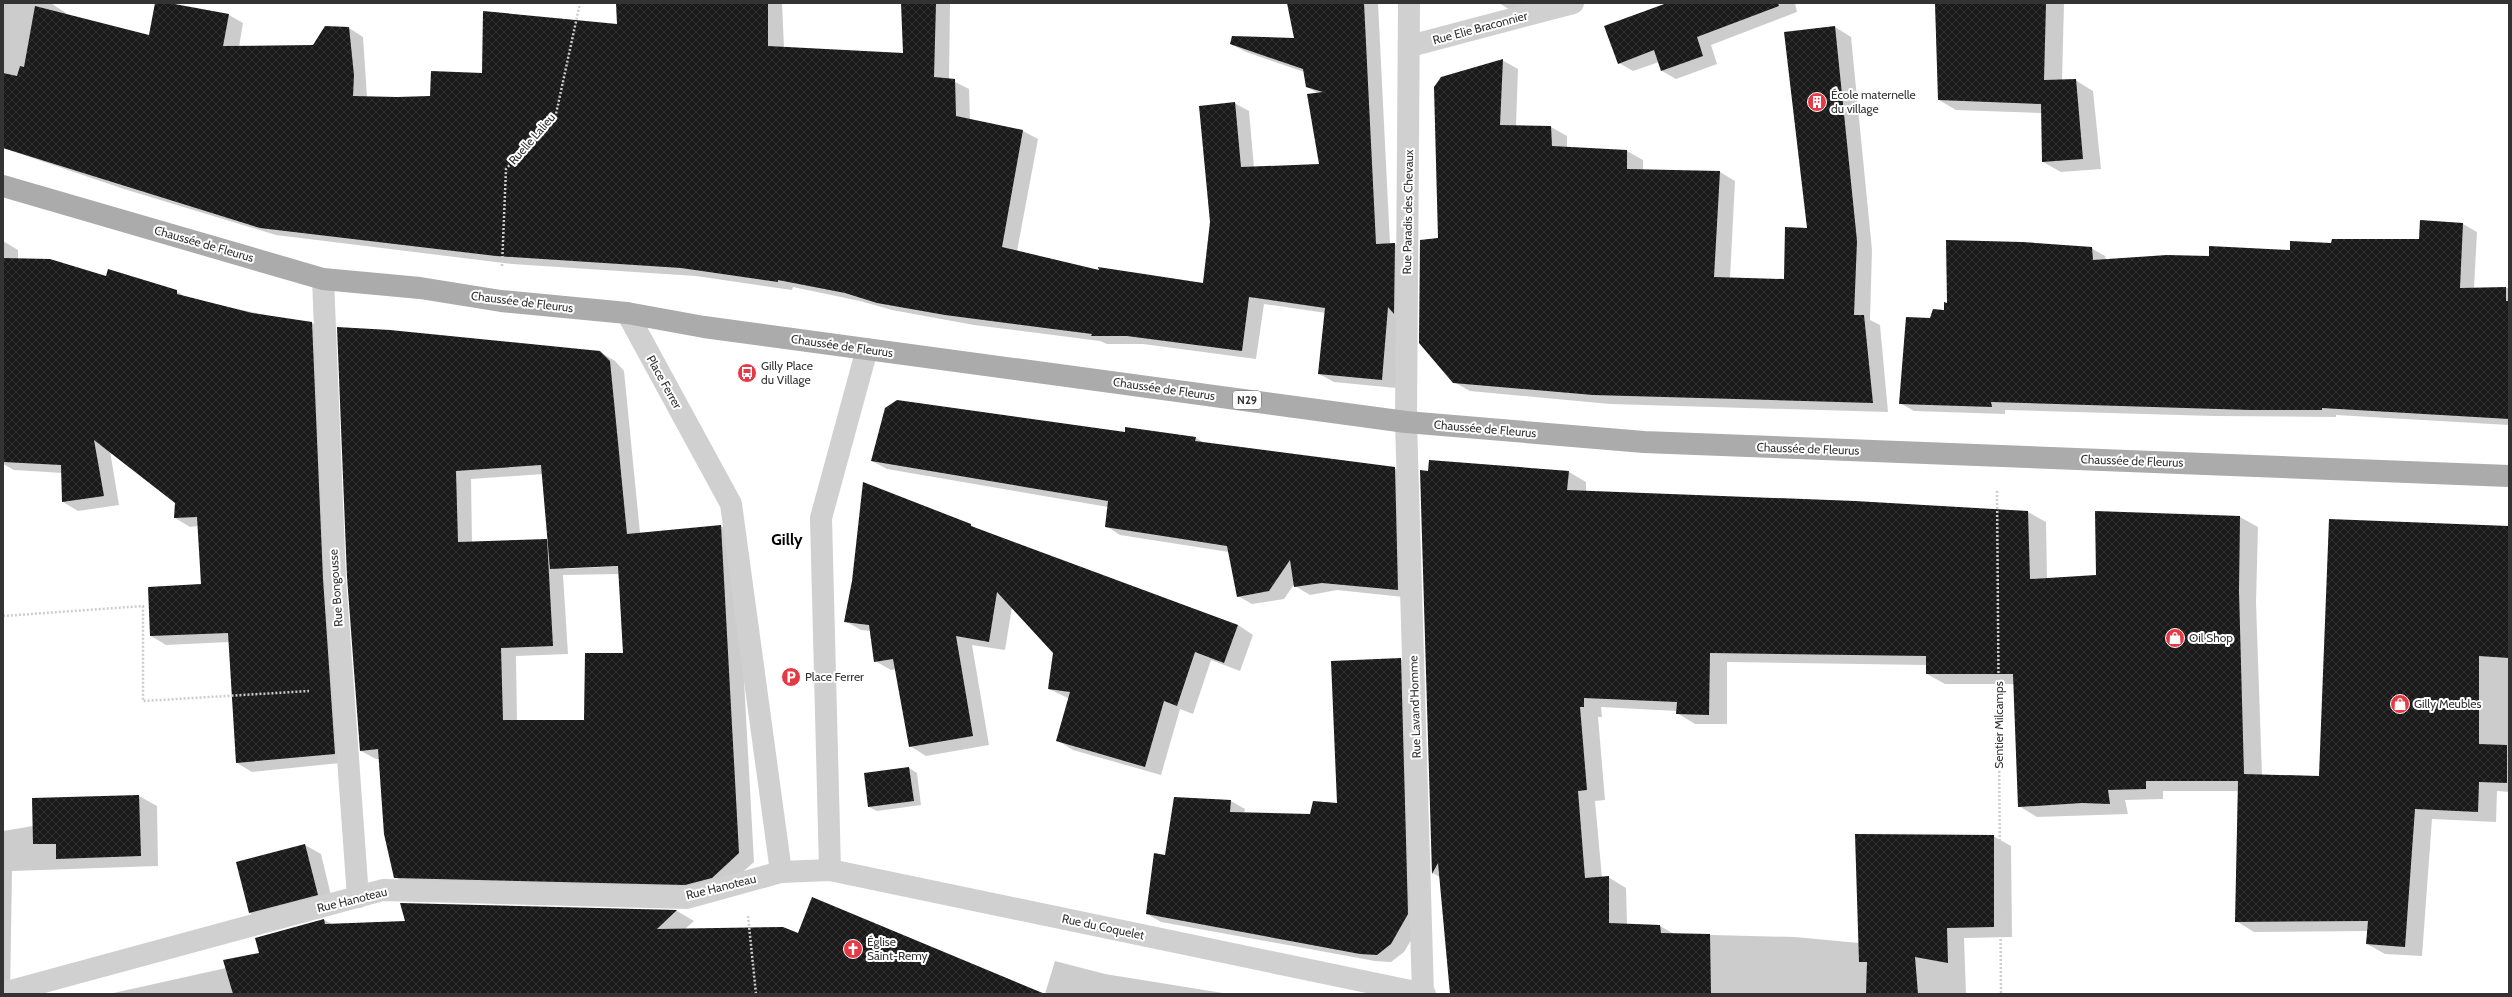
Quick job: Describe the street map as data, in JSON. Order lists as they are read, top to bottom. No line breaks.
{"streets":{"main road":["Chaussée de Fleurus","N29"],"street":["Rue Elie Braconnier","Rue Paradis des Chevaux","Place Ferrer","Rue Bongousse","Rue Lavand'Homme","Rue Hanoteau","Rue du Coquelet"],"path":["Ruelle Lalieu","Sentier Milcamps"]},"crossings":[["Rue Elie Braconnier","Rue Paradis des Chevaux"],["Ruelle Lalieu","Chaussée de Fleurus"],["Rue Paradis des Chevaux","Chaussée de Fleurus"],["Rue Paradis des Chevaux","Rue Lavand'Homme"],["Chaussée de Fleurus","Place Ferrer"],["Chaussée de Fleurus","Rue Bongousse"],["Chaussée de Fleurus","Rue Lavand'Homme"],["Chaussée de Fleurus","Sentier Milcamps"],["Place Ferrer","Rue Hanoteau"],["Place Ferrer","Rue du Coquelet"],["Rue Bongousse","Rue Hanoteau"],["Rue Lavand'Homme","Rue du Coquelet"],["Rue Hanoteau","Rue du Coquelet"]],"districts":["Gilly"],"places":{"building":["École maternelle du village"],"bus stop":["Gilly Place du Village"],"shop":["Oil Shop","Gilly Meubles"],"parking":["Place Ferrer"],"church":["Église Saint-Remy"]}}
